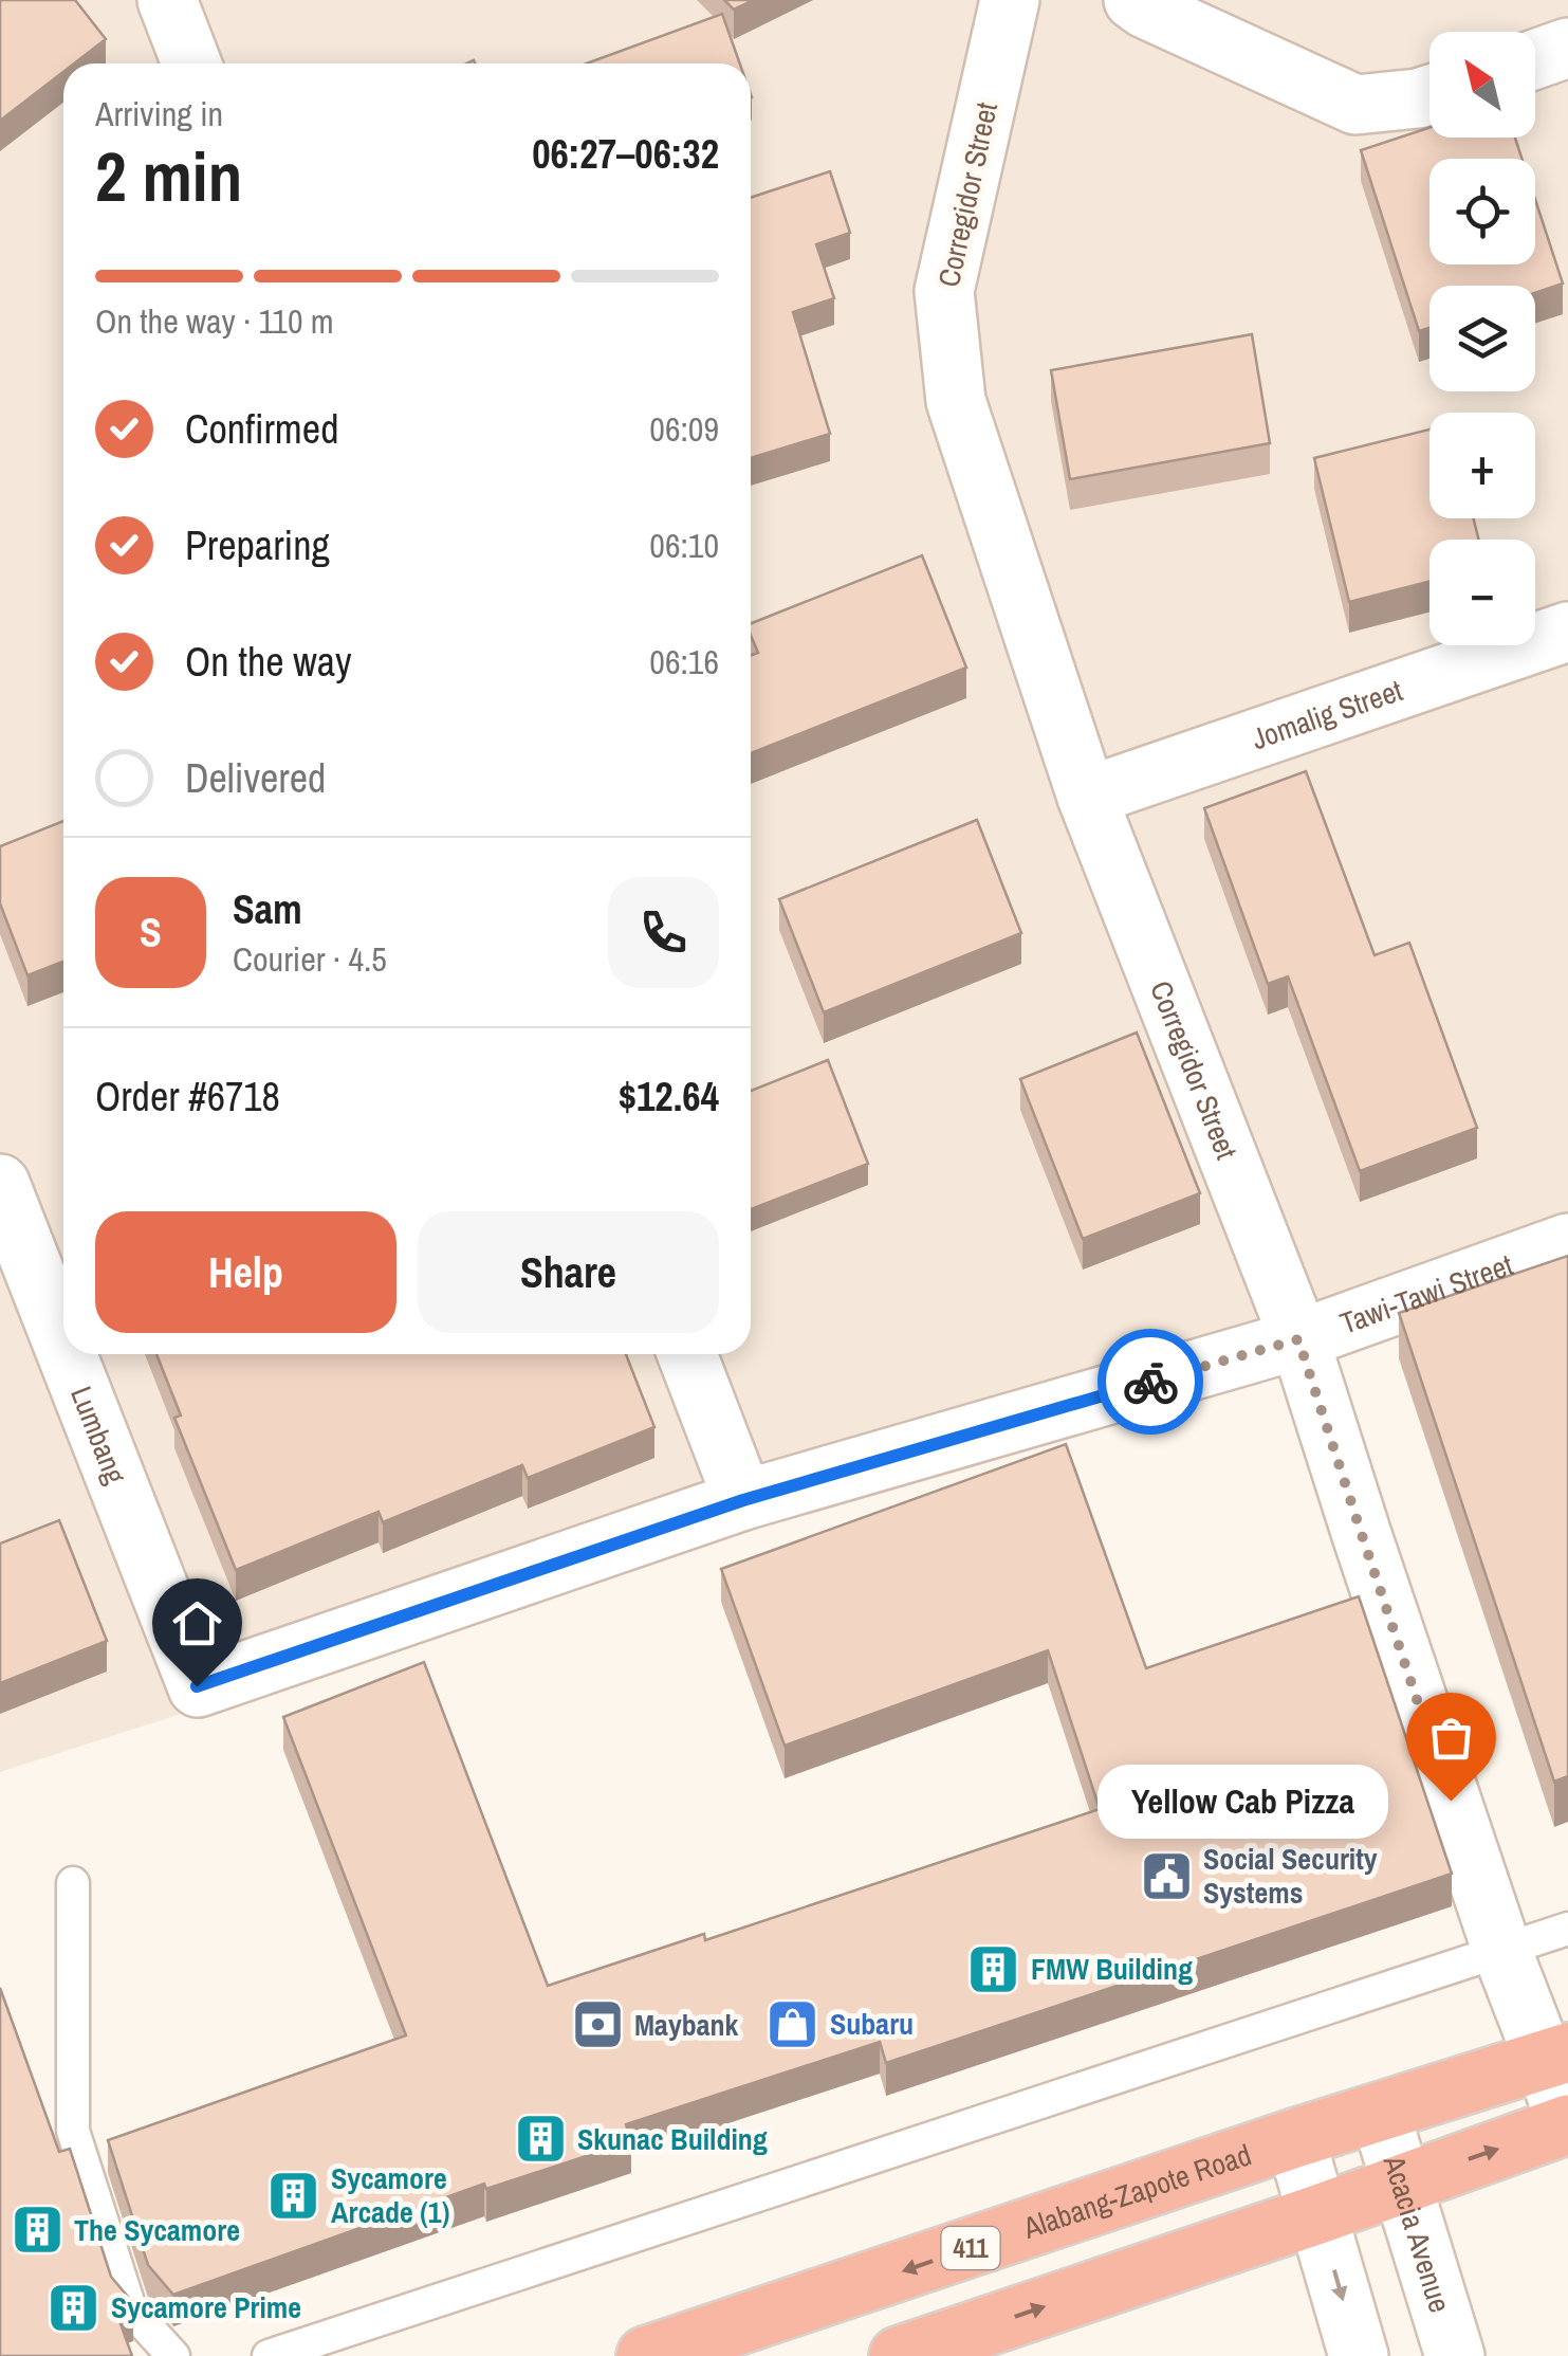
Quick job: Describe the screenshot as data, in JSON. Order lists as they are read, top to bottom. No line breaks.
{"streets":{"highway":["Alabang-Zapote Road","411"],"street":["Corregidor Street","Jomalig Street","Tawi-Tawi Street","Lumbang","Acacia Avenue"]},"crossings":[["Corregidor Street","Jomalig Street"],["Corregidor Street","Tawi-Tawi Street"],["Corregidor Street","Alabang-Zapote Road"],["Tawi-Tawi Street","Lumbang"],["Alabang-Zapote Road","Acacia Avenue"]],"places":{"other":["Yellow Cab Pizza"],"public building":["Social Security Systems"],"building":["FMW Building","Skunac Building","Sycamore Arcade (1)","The Sycamore","Sycamore Prime"],"shop":["Subaru"],"bank":["Maybank"]},"north":"top left","page":{"map_buttons":["+","−"],"heading":["2 min","Arriving in","06:27–06:32"],"panel":["Sam","Courier · 4.5","Order #6718","$12.64"],"bar":"On the way · 110 m","list":[["Confirmed","06:09"],["Preparing","06:10"],["On the way","06:16"],"Delivered"],"round":"S","buttons":["Help","Share"],"bubble":"Yellow Cab Pizza"}}
